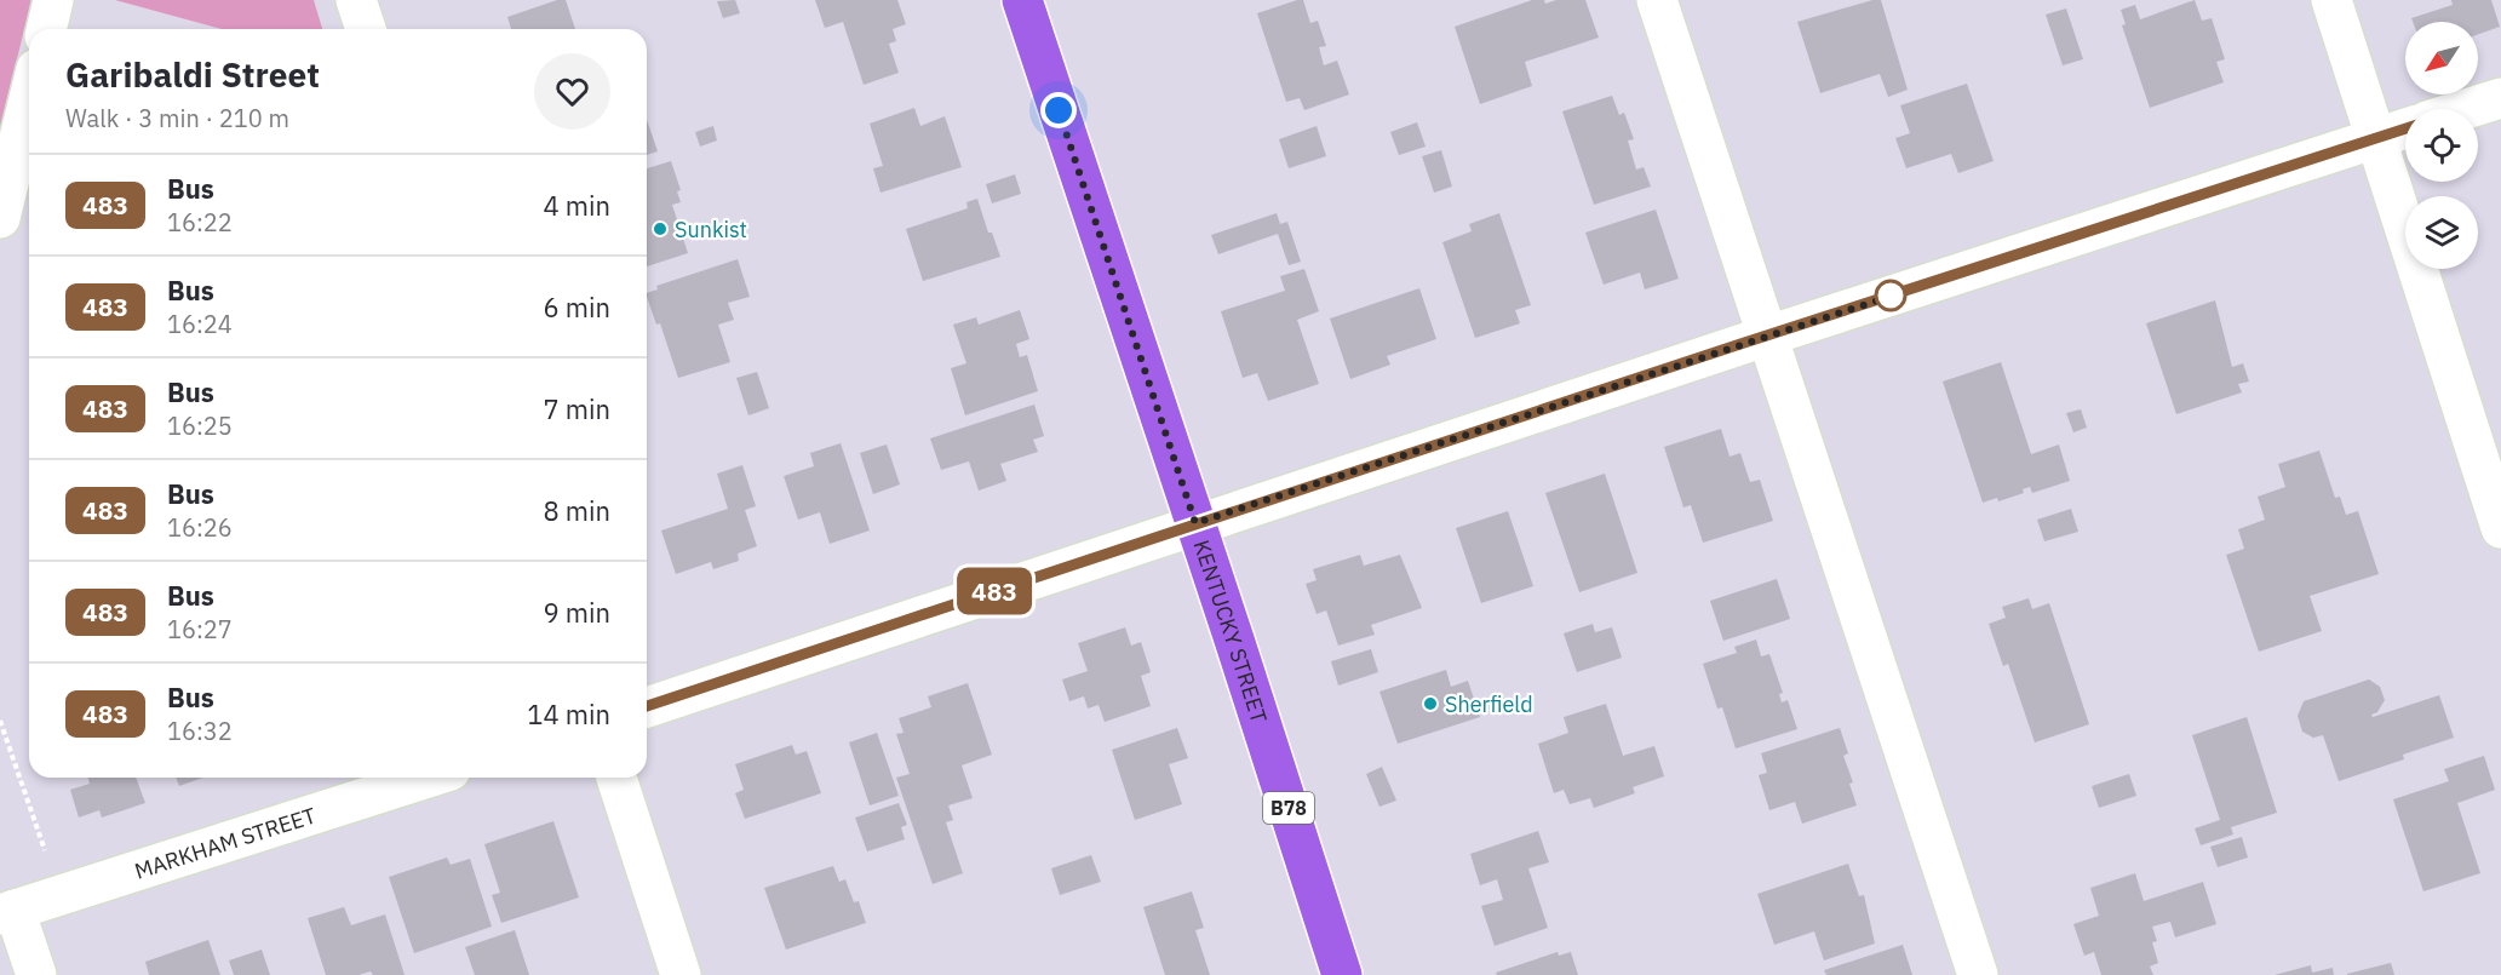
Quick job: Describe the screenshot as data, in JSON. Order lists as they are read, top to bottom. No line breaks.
{"streets":{"main road":["KENTUCKY STREET","B78"],"street":["MARKHAM STREET"]},"places":["Sunkist","Sherfield"],"lines":["bus line 483"],"north":"bottom left","page":{"on_map":"483","heading":["Garibaldi Street","Walk · 3 min · 210 m"],"list":[{"mark":"483","name":"Bus","note":"16:22","value":"4 min"},{"mark":"483","name":"Bus","note":"16:24","value":"6 min"},{"mark":"483","name":"Bus","note":"16:25","value":"7 min"},{"mark":"483","name":"Bus","note":"16:26","value":"8 min"},{"mark":"483","name":"Bus","note":"16:27","value":"9 min"},{"mark":"483","name":"Bus","note":"16:32","value":"14 min"}]}}
